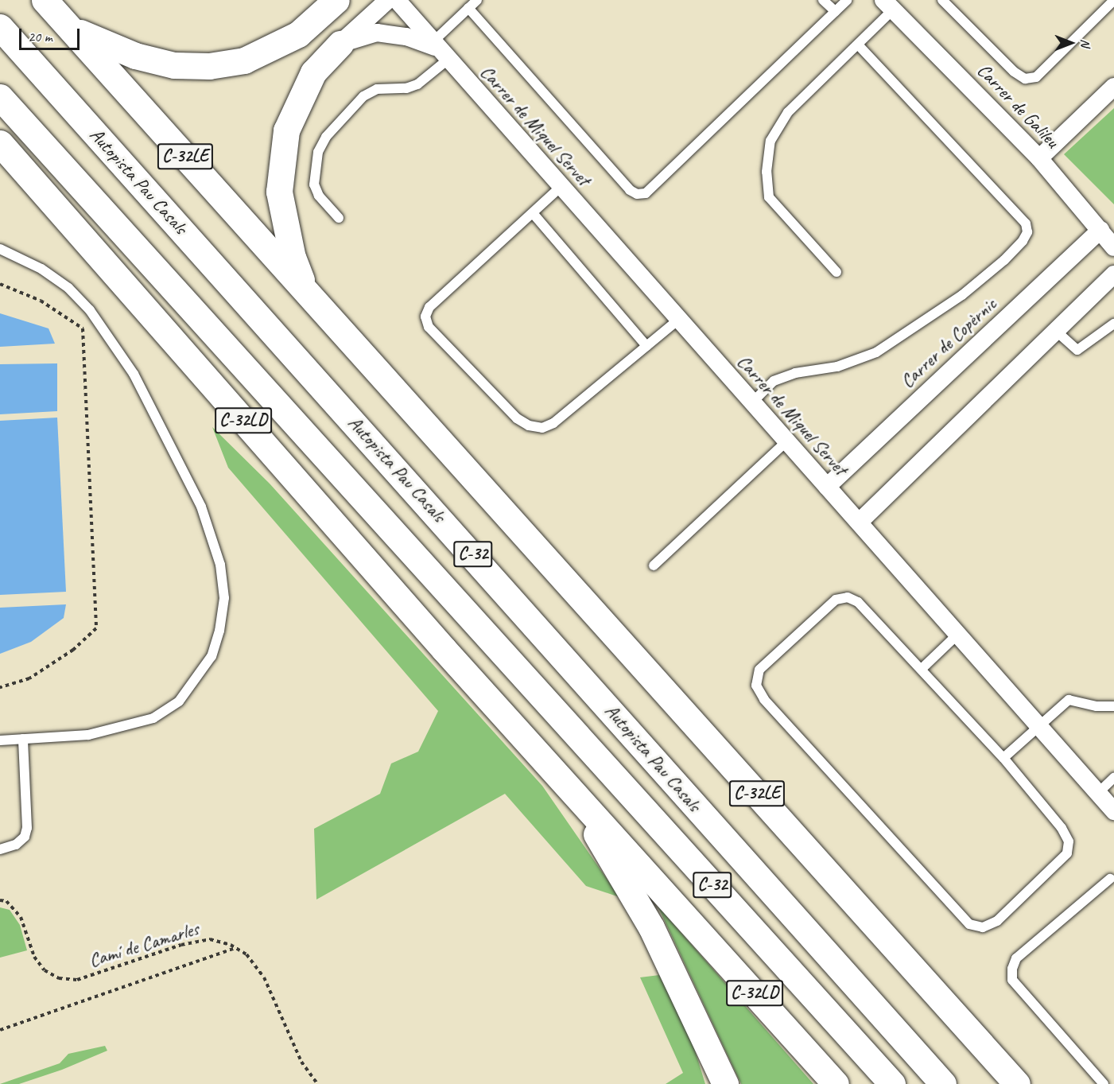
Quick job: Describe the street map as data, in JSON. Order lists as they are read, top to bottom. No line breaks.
{"streets":{"highway":["C-32LE","Autopista Pau Casals","C-32LD","C-32"],"street":["Carrer de Galileu","Carrer de Miquel Servet","Carrer de Copèrnic"],"path":["Camí de Camarles"]},"crossings":[["Carrer de Galileu","Carrer de Copèrnic"],["Carrer de Miquel Servet","Carrer de Copèrnic"]],"scale_bar":"20 m","north":"right"}
